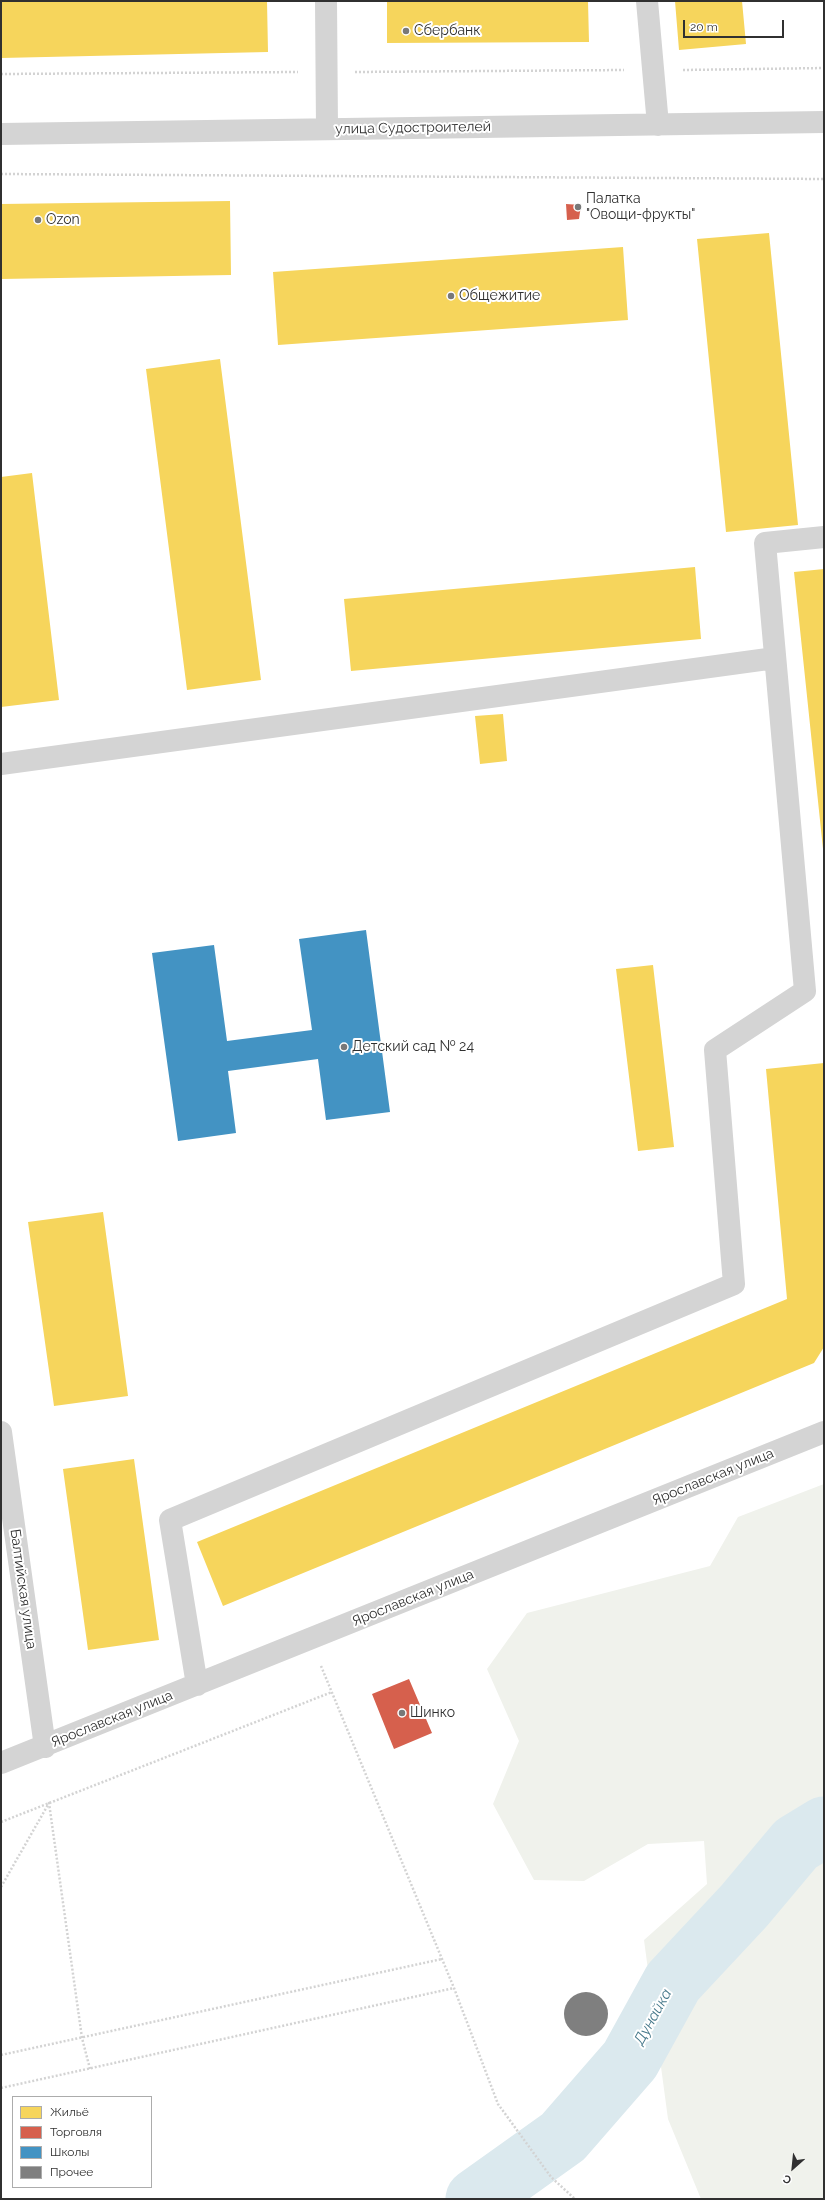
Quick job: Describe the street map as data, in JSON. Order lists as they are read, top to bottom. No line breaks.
{"streets":{"street":["улица Судостроителей","Ярославская улица","Балтийская улица"]},"crossings":[["Ярославская улица","Балтийская улица"]],"water":["Дунайка"],"places":["Сбербанк","Палатка \"Овощи-фрукты\"","Ozon","Общежитие","Детский сад № 24","Шинко"],"legend":["Жильё","Торговля","Школы","Прочее"],"scale_bar":"20 m","north":"bottom left"}
